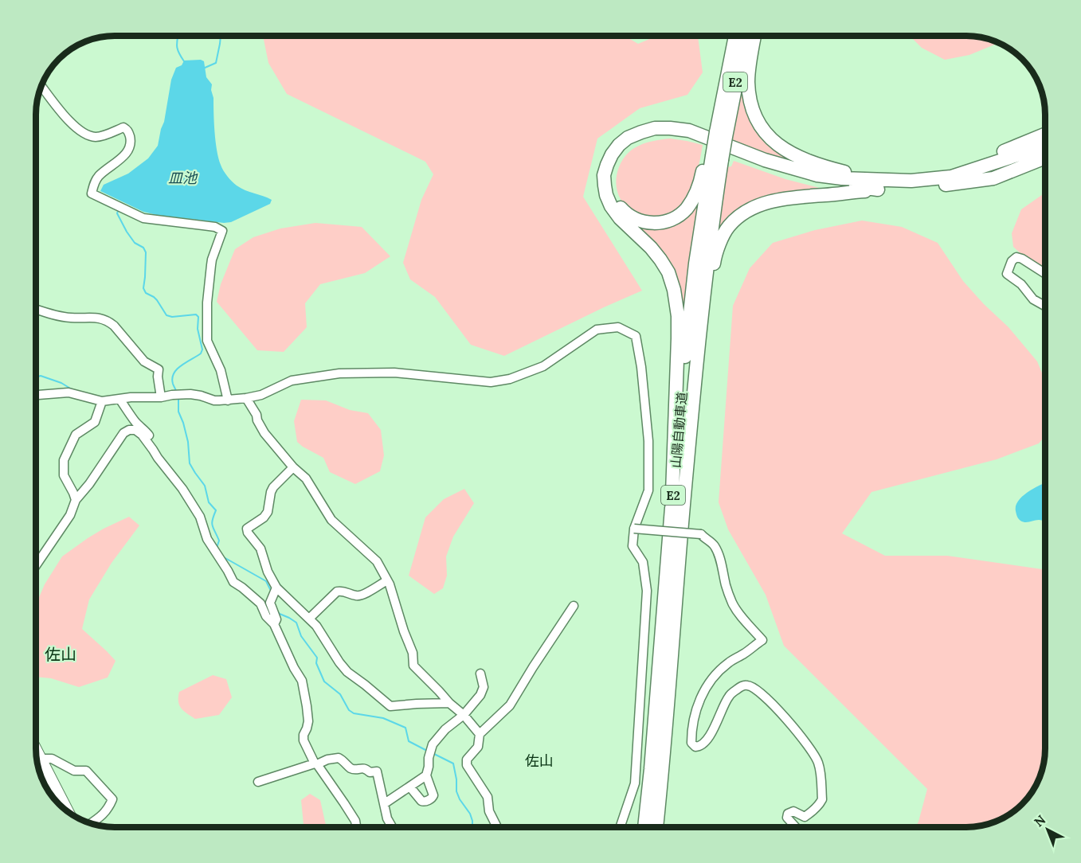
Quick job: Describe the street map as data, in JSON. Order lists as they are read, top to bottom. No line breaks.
{"streets":{"highway":["E2","山陽自動車道"]},"districts":["佐山","佐山"],"water":["皿池"],"north":"top left"}
